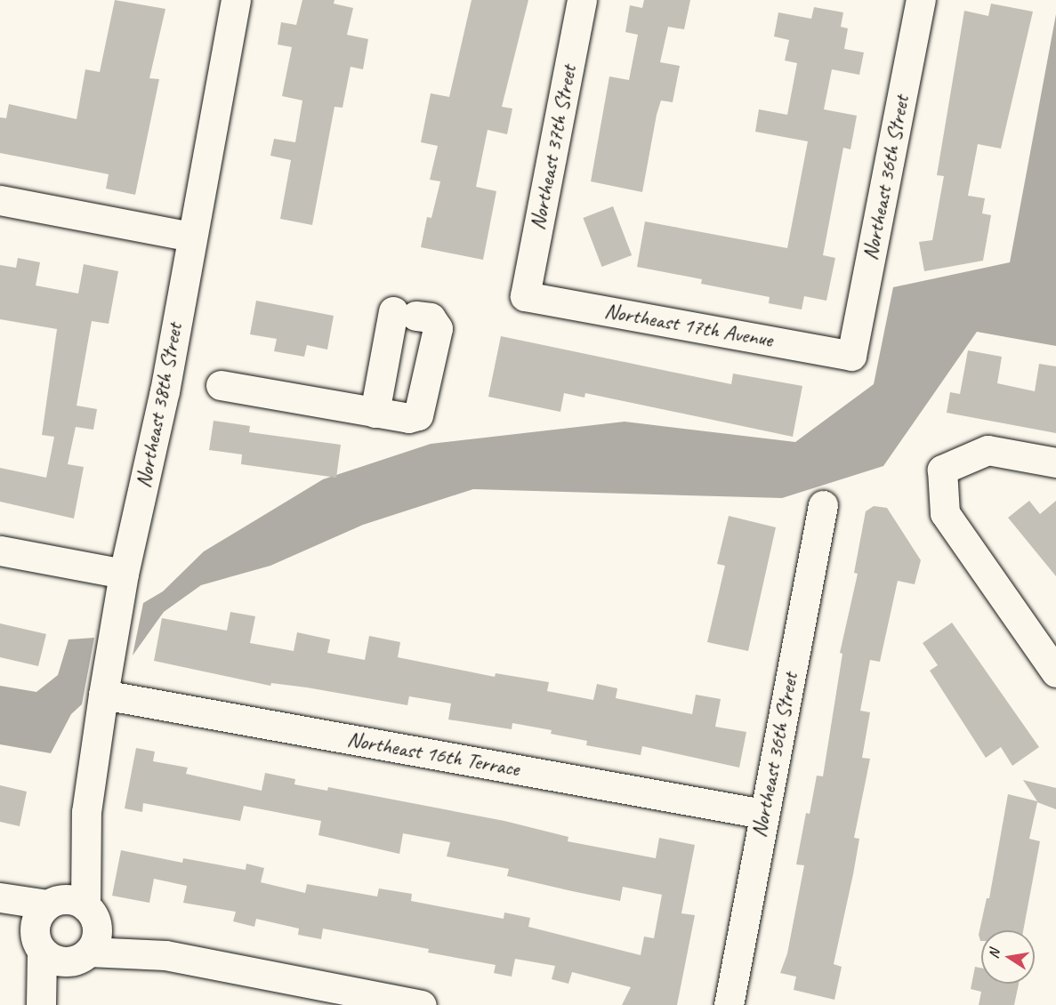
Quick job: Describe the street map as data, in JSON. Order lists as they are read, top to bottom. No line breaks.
{"streets":{"street":["Northeast 37th Street","Northeast 36th Street","Northeast 17th Avenue","Northeast 38th Street","Northeast 16th Terrace"]},"crossings":[["Northeast 37th Street","Northeast 17th Avenue"],["Northeast 36th Street","Northeast 17th Avenue"],["Northeast 36th Street","Northeast 16th Terrace"],["Northeast 38th Street","Northeast 16th Terrace"]],"north":"left"}
